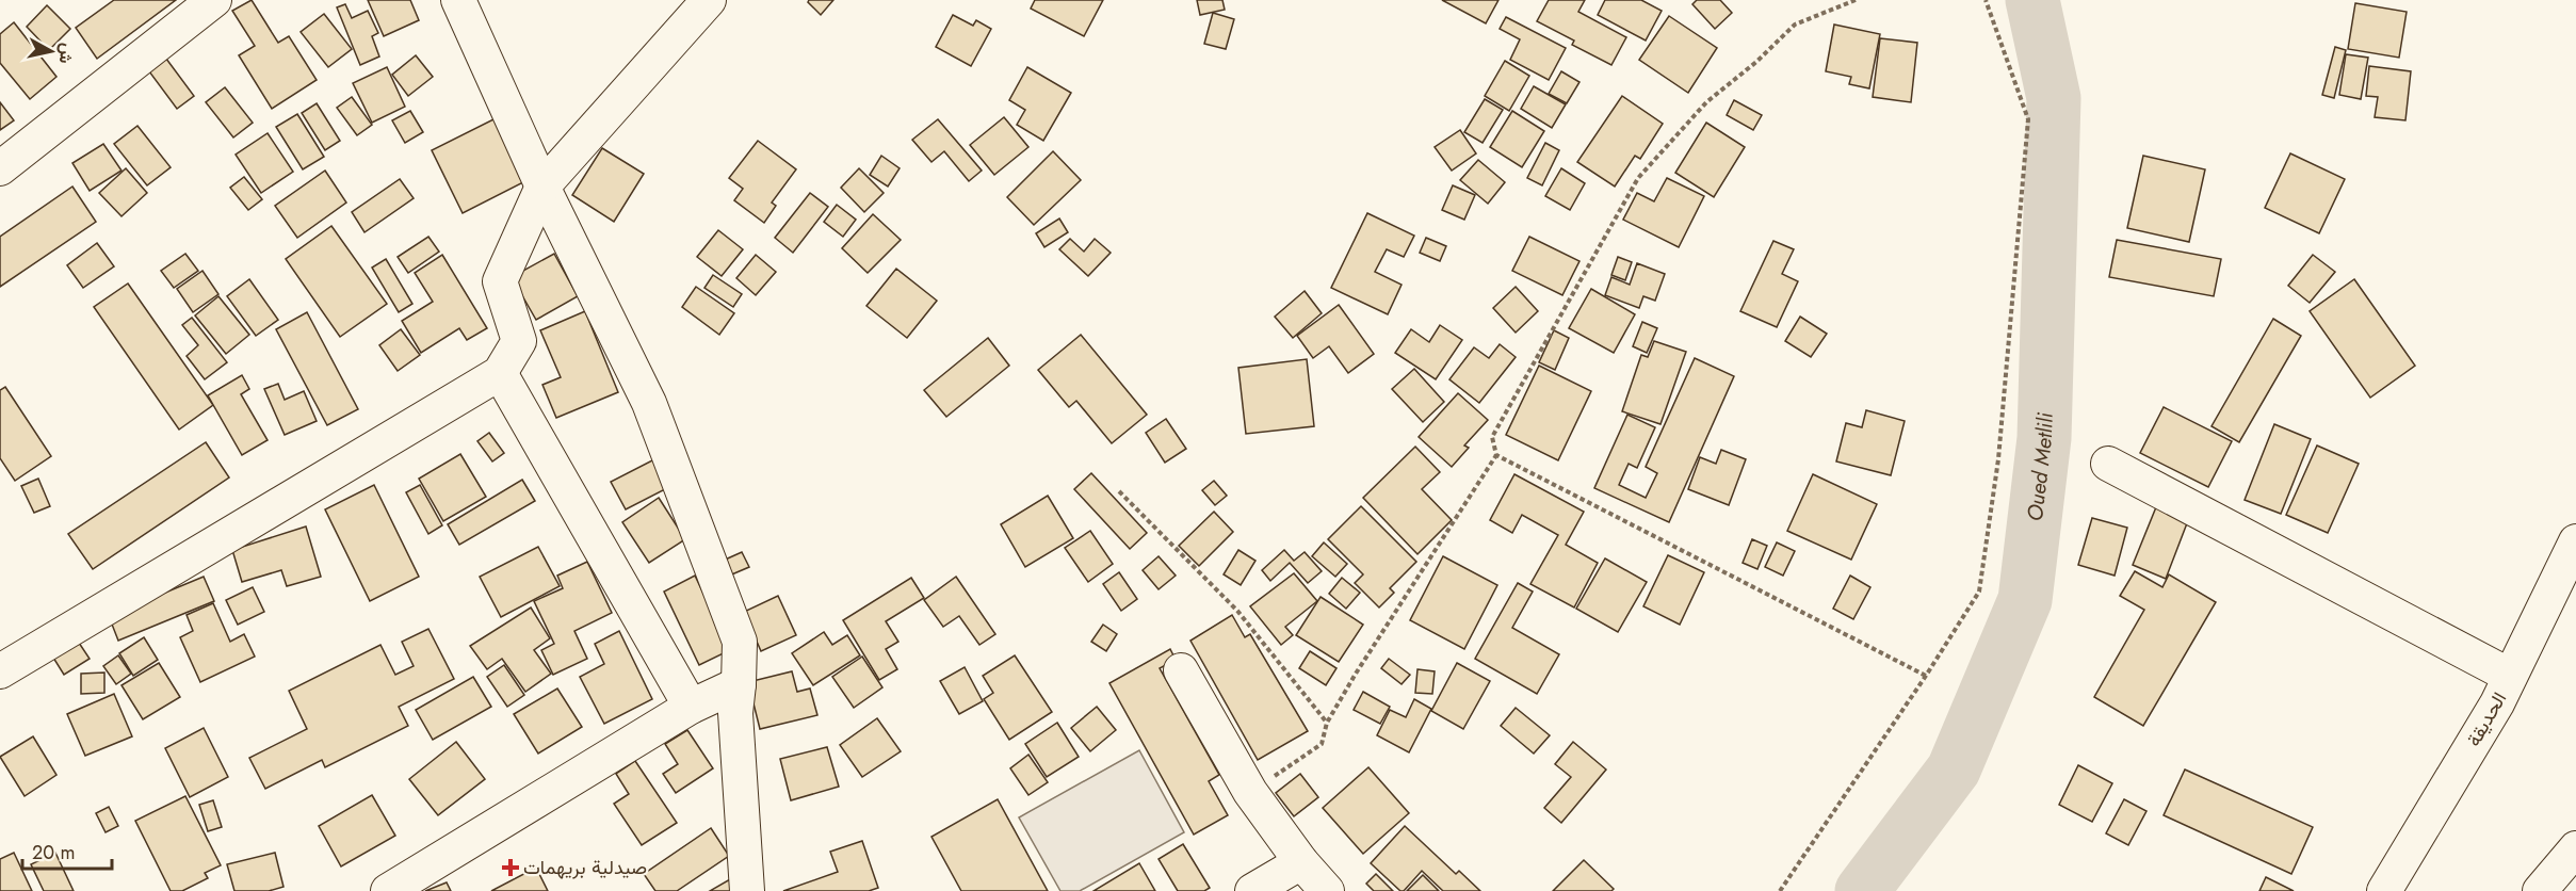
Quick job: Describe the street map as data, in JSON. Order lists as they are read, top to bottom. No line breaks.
{"streets":{"street":["الحديقة"]},"water":["Oued Metlili"],"places":{"health":["صيدلية بريهمات"]},"scale_bar":"20 m","north":"right"}
